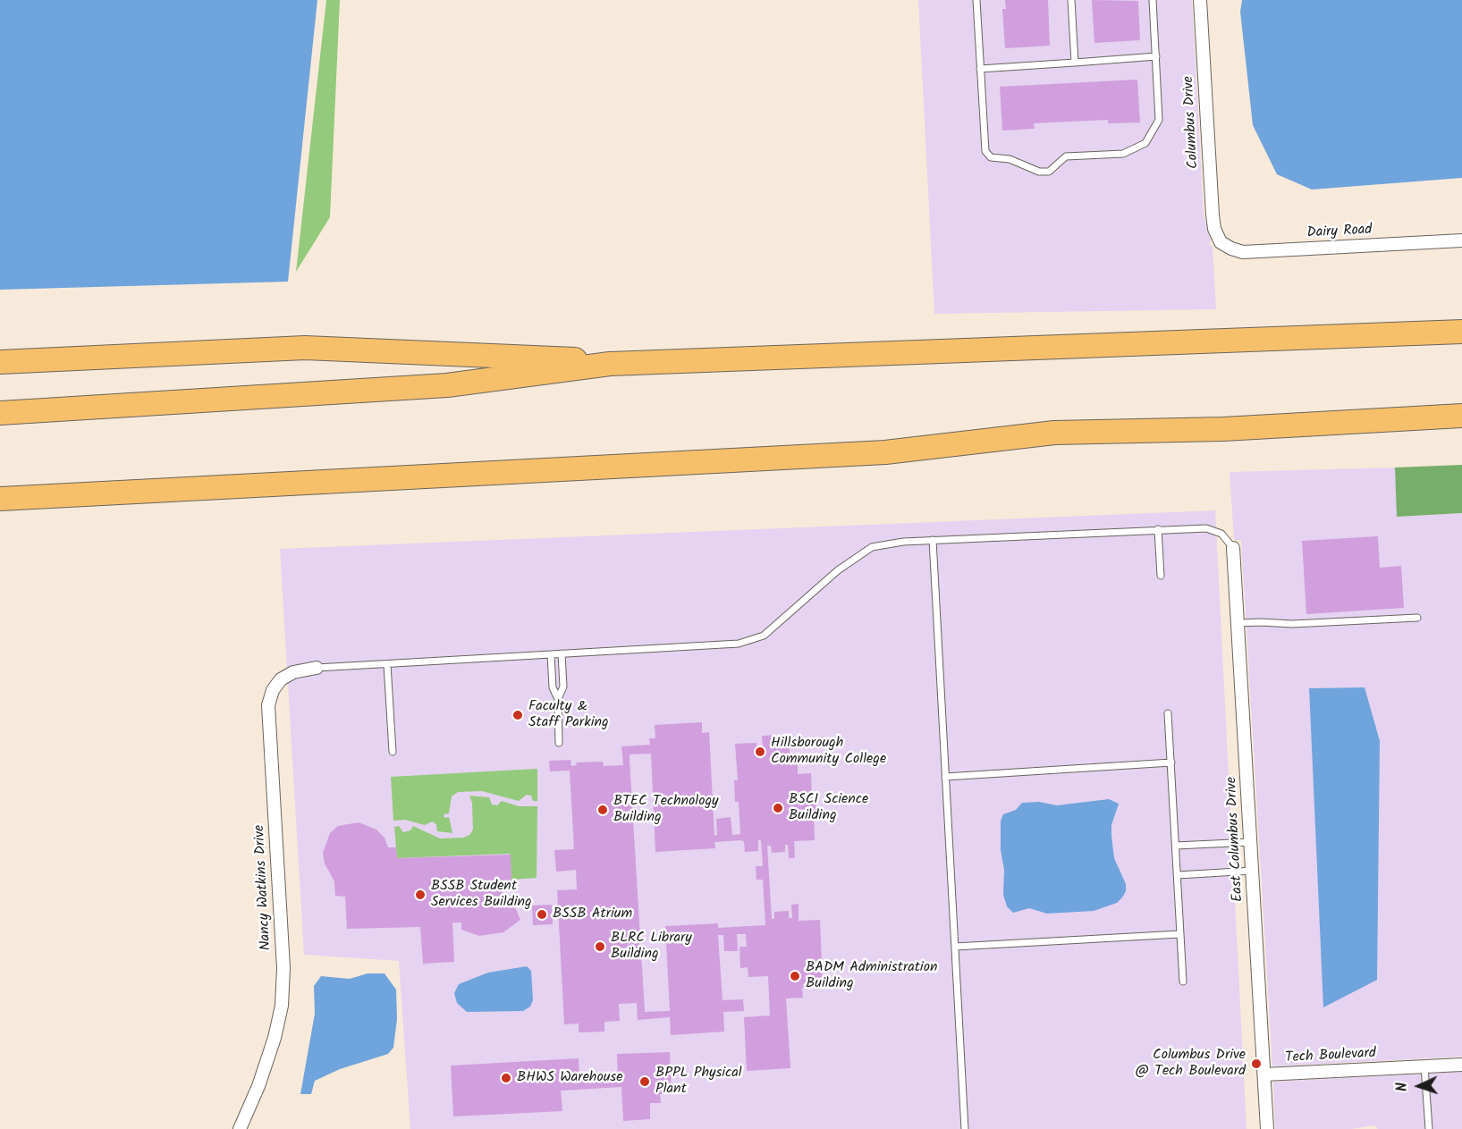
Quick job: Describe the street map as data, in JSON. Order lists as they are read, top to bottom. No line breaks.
{"streets":{"street":["Columbus Drive","Dairy Road","East Columbus Drive","Nancy Watkins Drive","Tech Boulevard"]},"crossings":[["Columbus Drive","Dairy Road"],["East Columbus Drive","Tech Boulevard"]],"places":["Faculty & Staff Parking","Hillsborough Community College","BSCI Science Building","BTEC Technology Building","BSSB Student Services Building","BSSB Atrium","BLRC Library Building","BADM Administration Building","Columbus Drive @ Tech Boulevard","BHWS Warehouse","BPPL Physical Plant"],"north":"left"}
